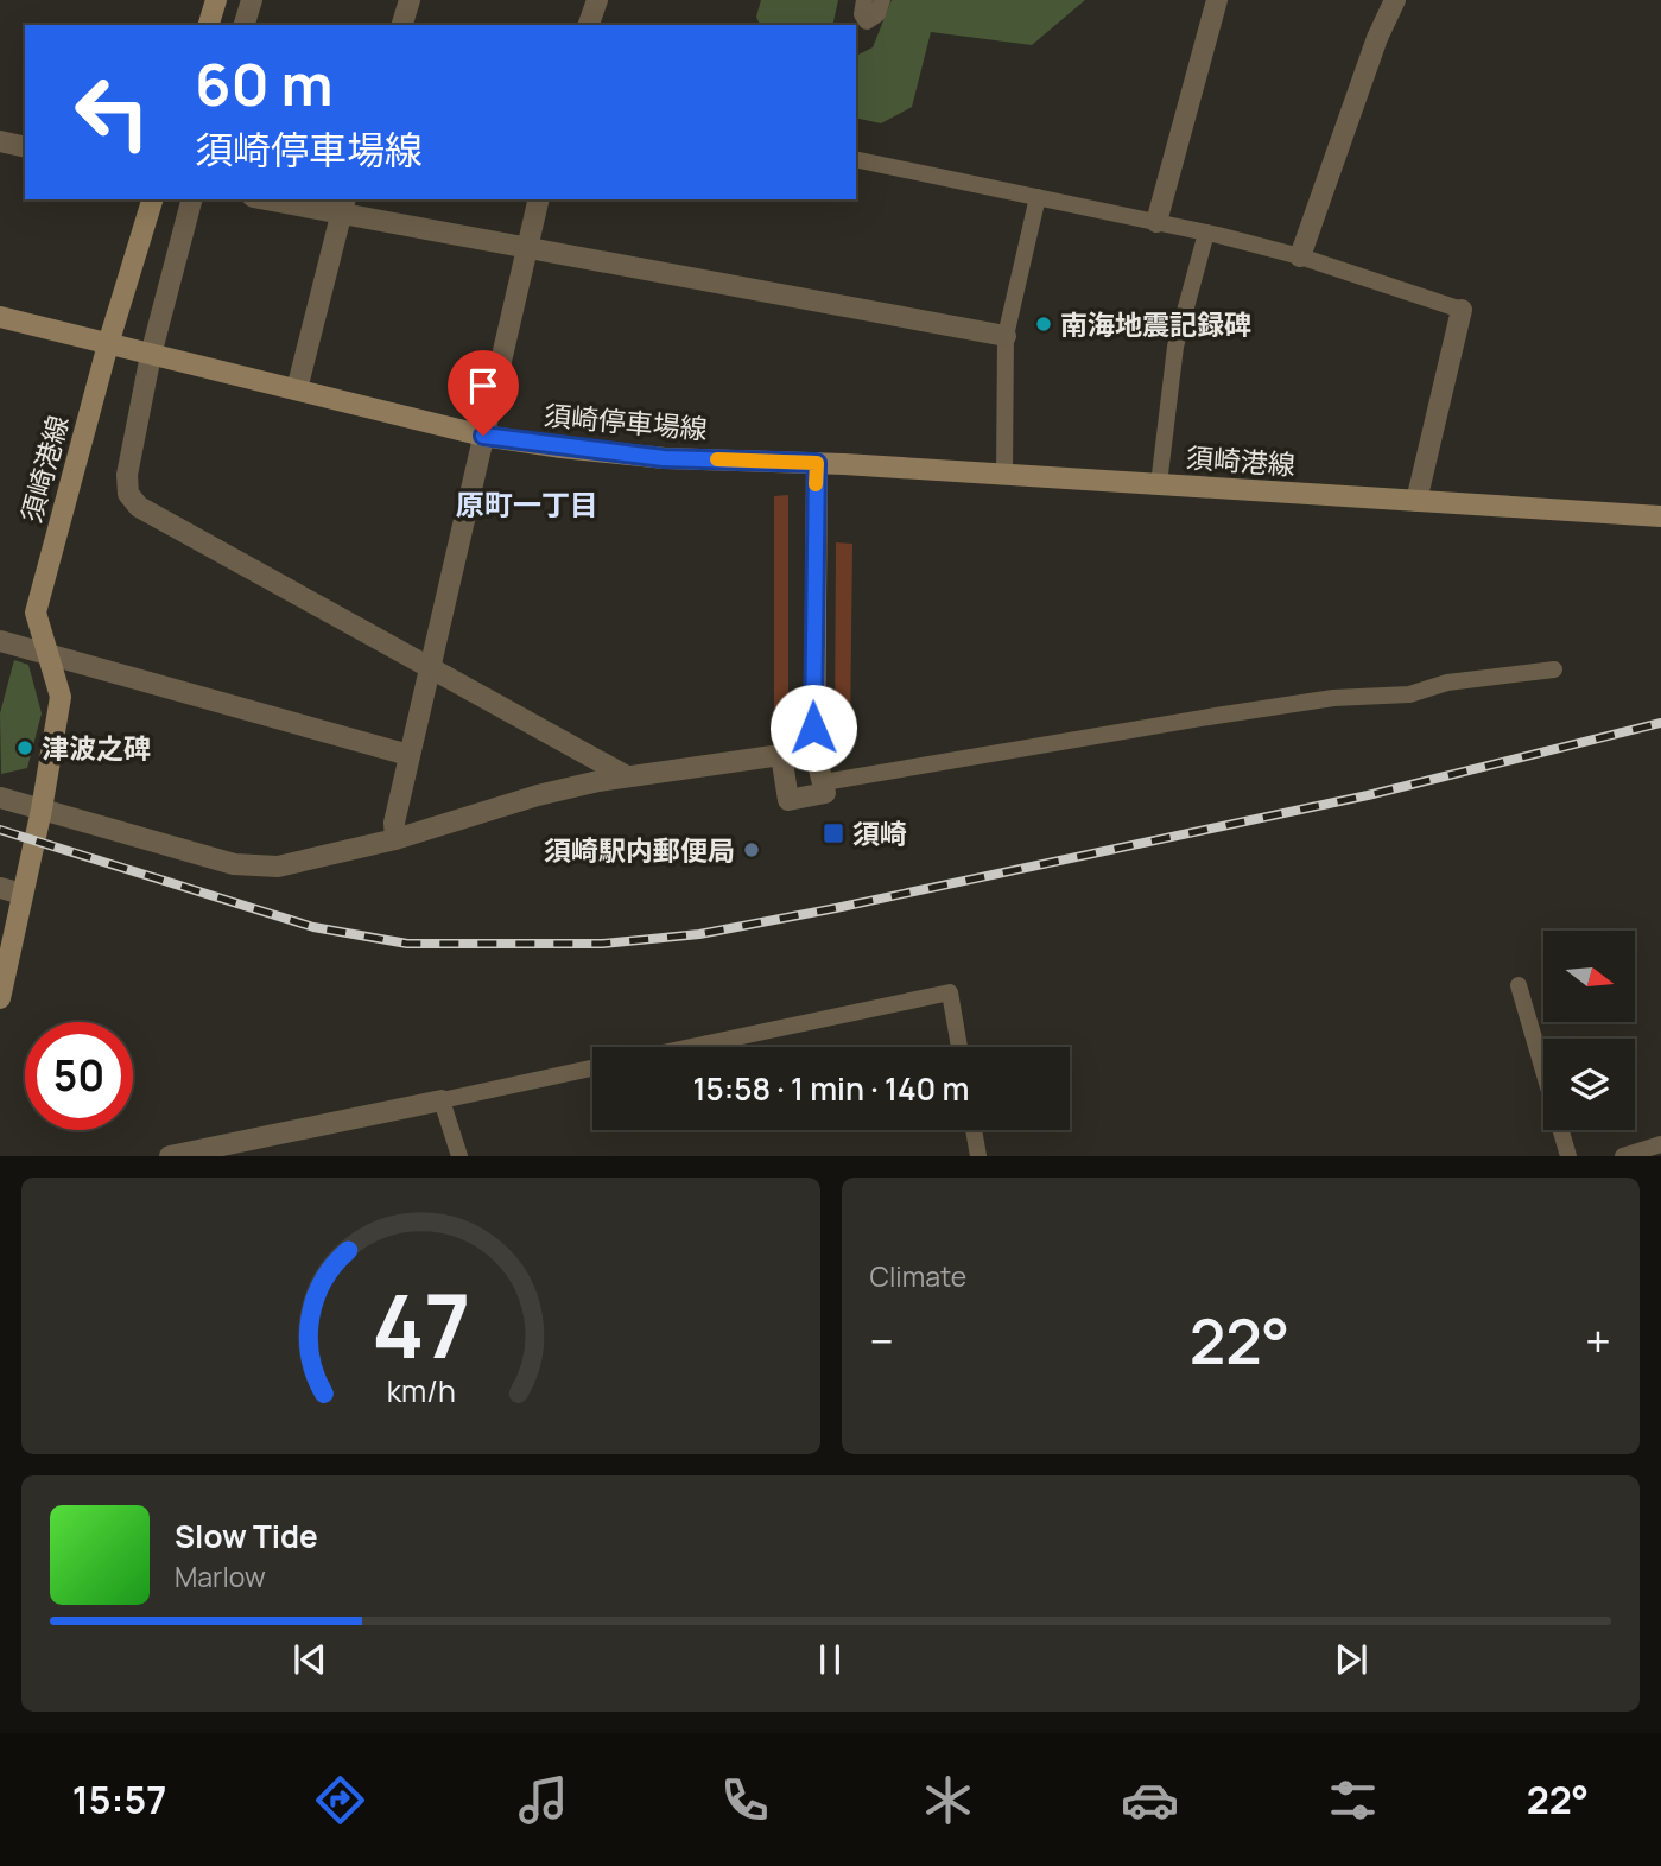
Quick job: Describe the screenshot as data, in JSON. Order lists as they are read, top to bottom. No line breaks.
{"streets":{"main road":["須崎停車場線","須崎港線"]},"crossings":[["須崎停車場線","須崎港線"]],"districts":["原町一丁目"],"places":{"other":["南海地震記録碑","津波之碑","須崎駅内郵便局"],"transit":["須崎"]},"north":"right","page":{"turn":["60 m","須崎停車場線"],"limit":"50","trip":"15:58 · 1 min · 140 m","tile":"Climate","heat":["−","22°","+"],"song":["Slow Tide","Marlow"],"tabs":["15:57","22°"],"gauge":["47","km/h"]}}
